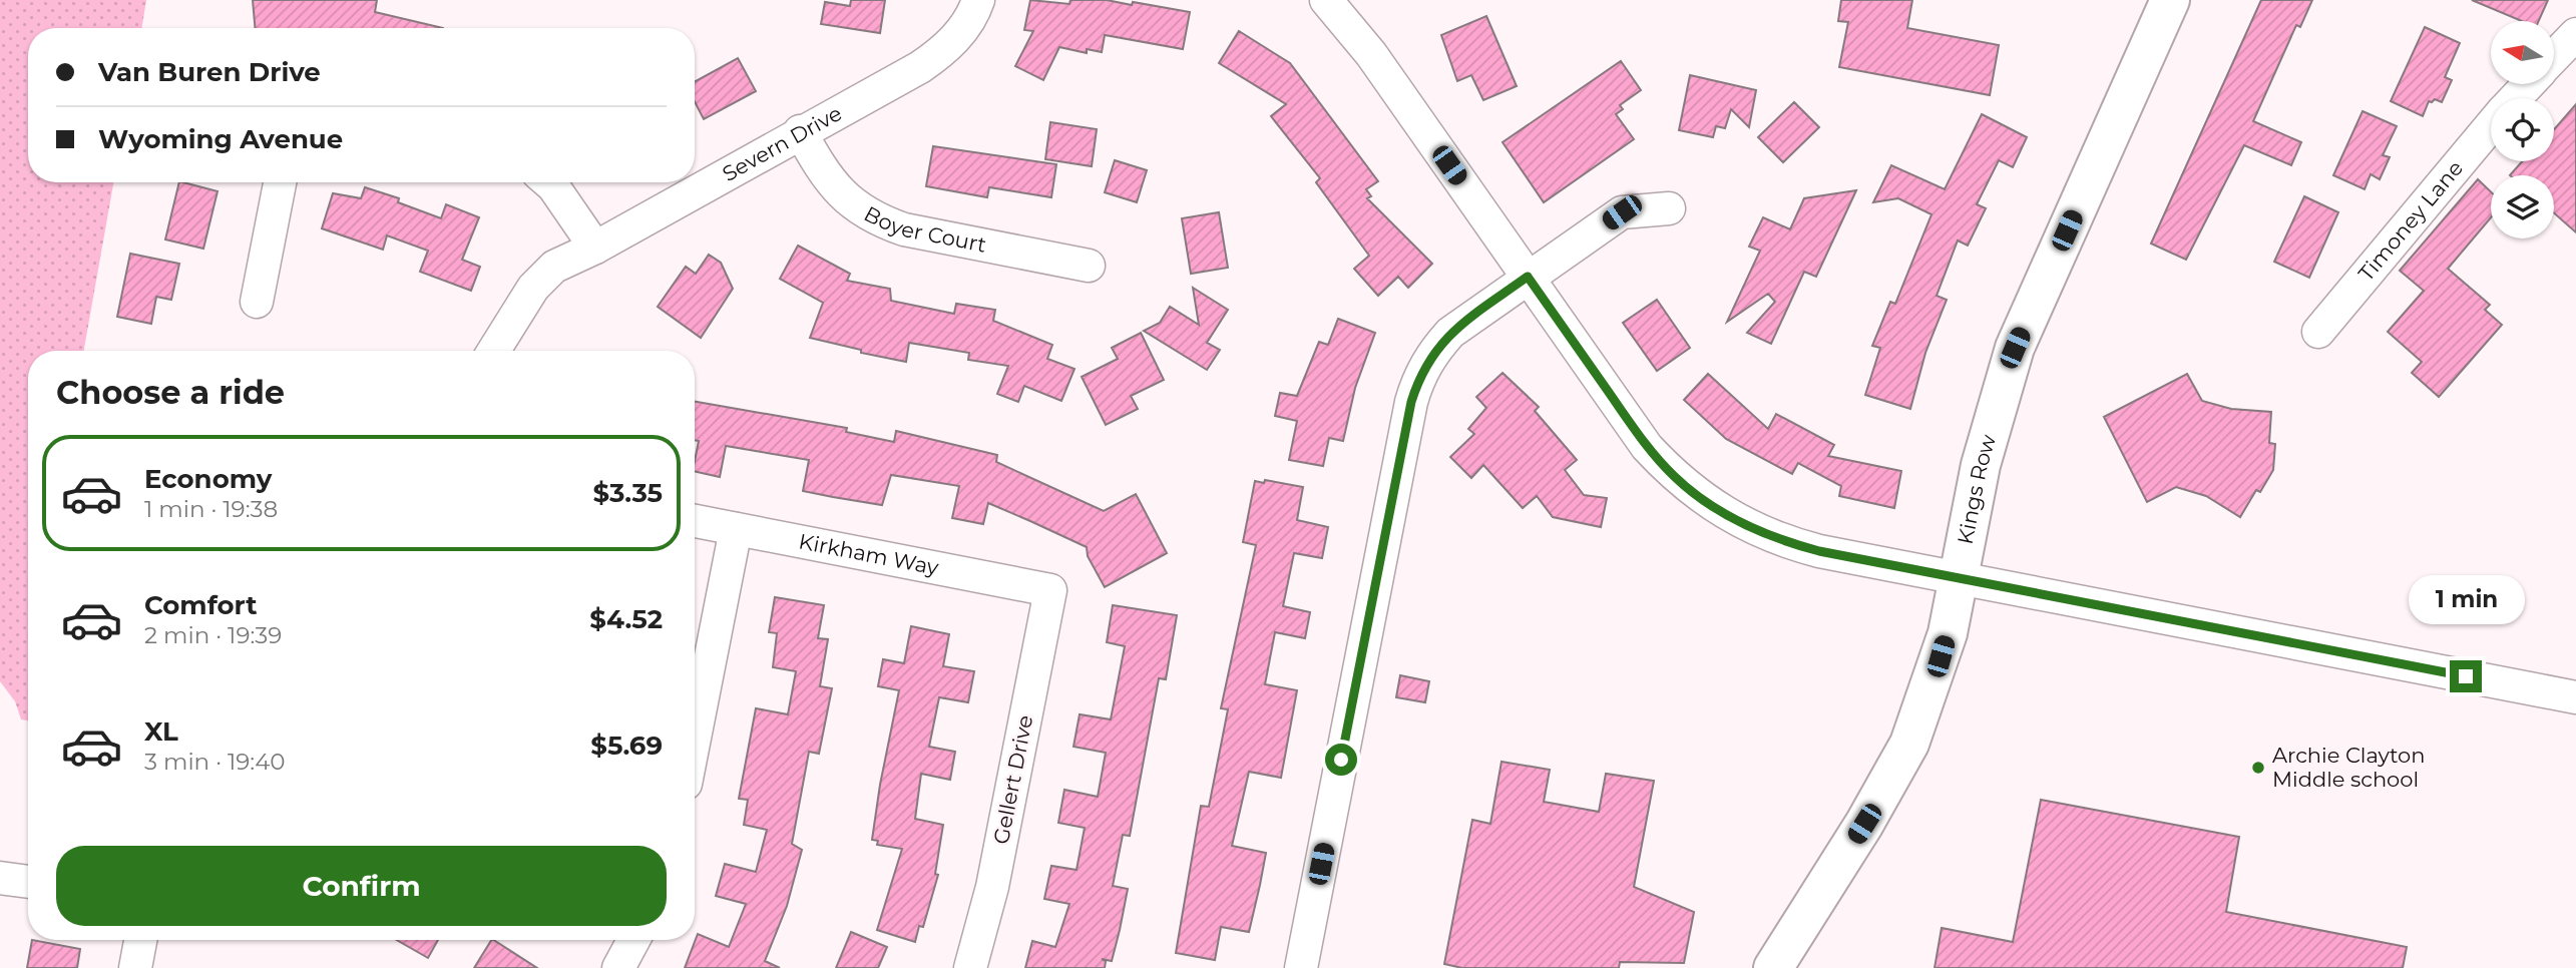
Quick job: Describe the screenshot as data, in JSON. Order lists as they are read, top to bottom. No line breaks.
{"streets":{"main road":["Kings Row"],"street":["Severn Drive","Timoney Lane","Boyer Court","Kirkham Way","Gellert Drive"]},"crossings":[["Severn Drive","Boyer Court"],["Kirkham Way","Gellert Drive"]],"places":["Archie Clayton Middle school"],"north":"left","page":{"banner":["Van Buren Drive","Wyoming Avenue"],"heading":"Choose a ride","list":[{"name":"Economy","note":"1 min · 19:38","value":"$3.35"},{"name":"Comfort","note":"2 min · 19:39","value":"$4.52"},{"name":"XL","note":"3 min · 19:40","value":"$5.69"}],"bubble":"1 min","buttons":"Confirm"}}
